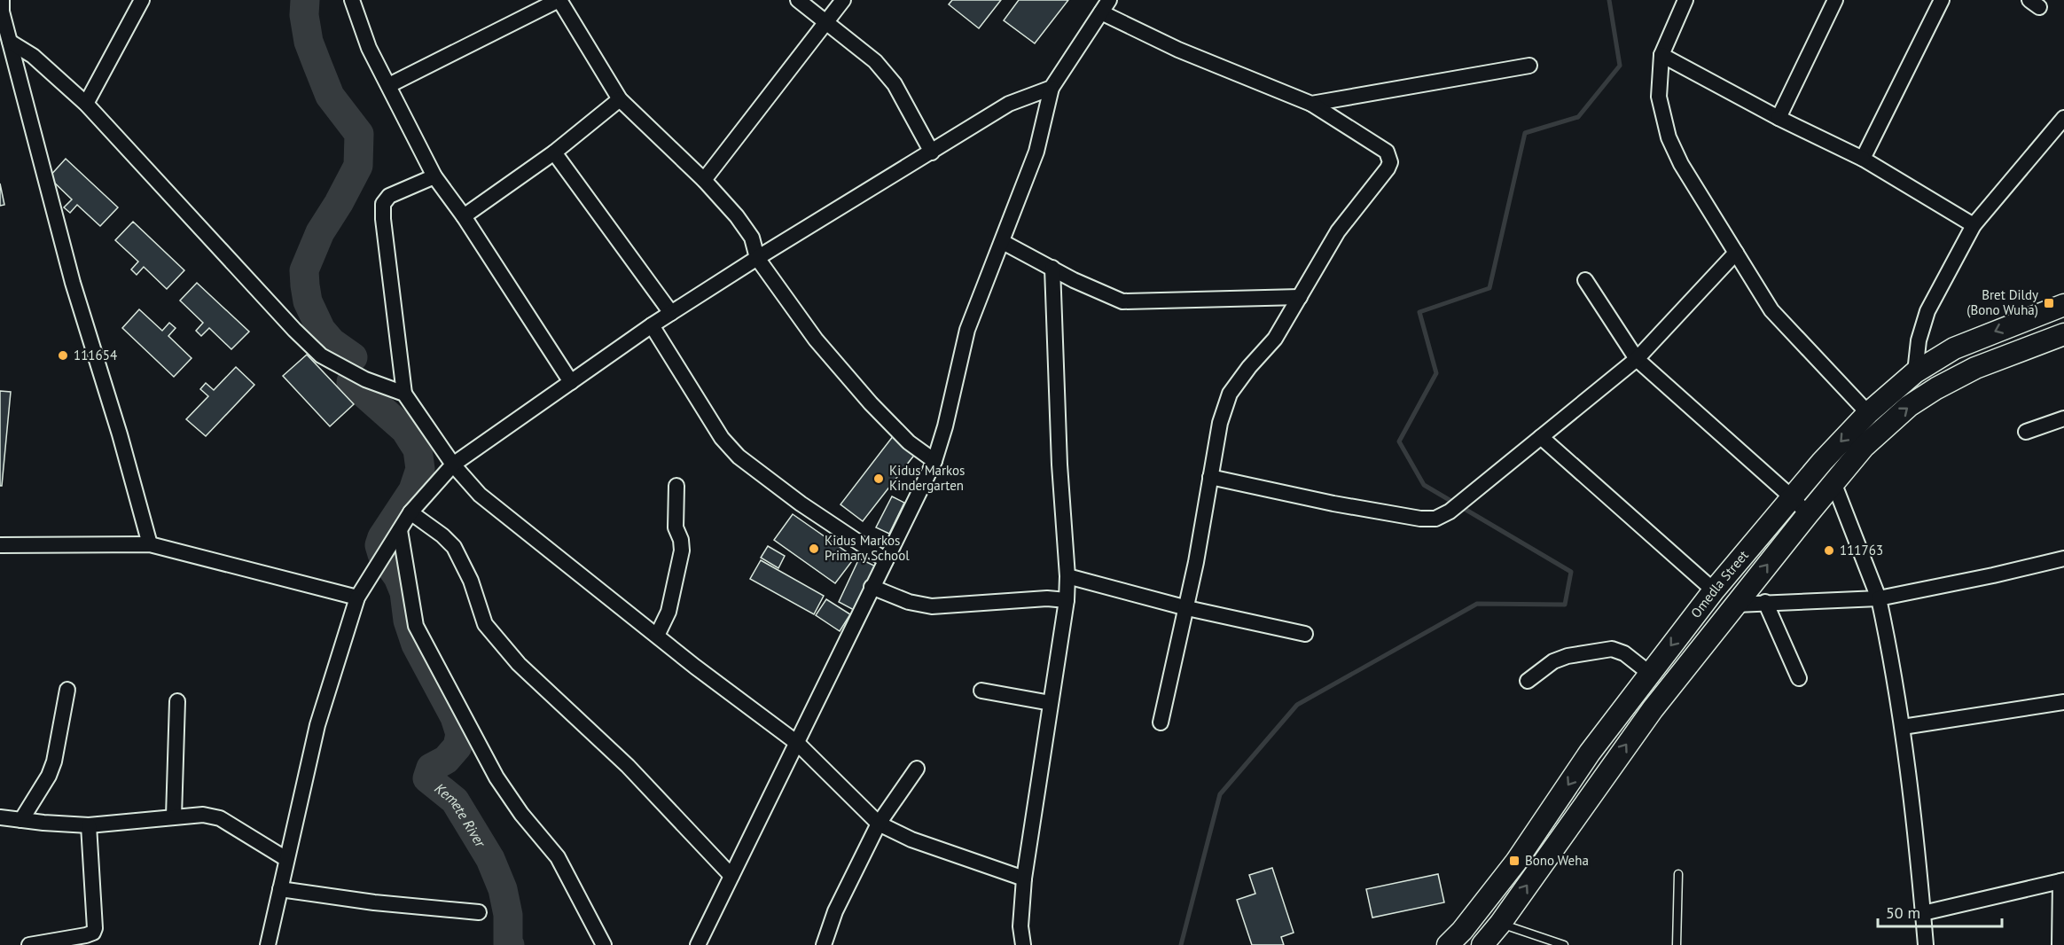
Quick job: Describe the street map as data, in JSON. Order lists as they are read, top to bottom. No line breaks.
{"streets":{"main road":["Omedla Street"]},"water":["Kemete River"],"places":{"transit":["Bret Dildy (Bono Wuha)","Bono Weha"],"other":["111654","Kidus Markos Kindergarten","Kidus Markos Primary School","111763"]},"scale_bar":"50 m"}
